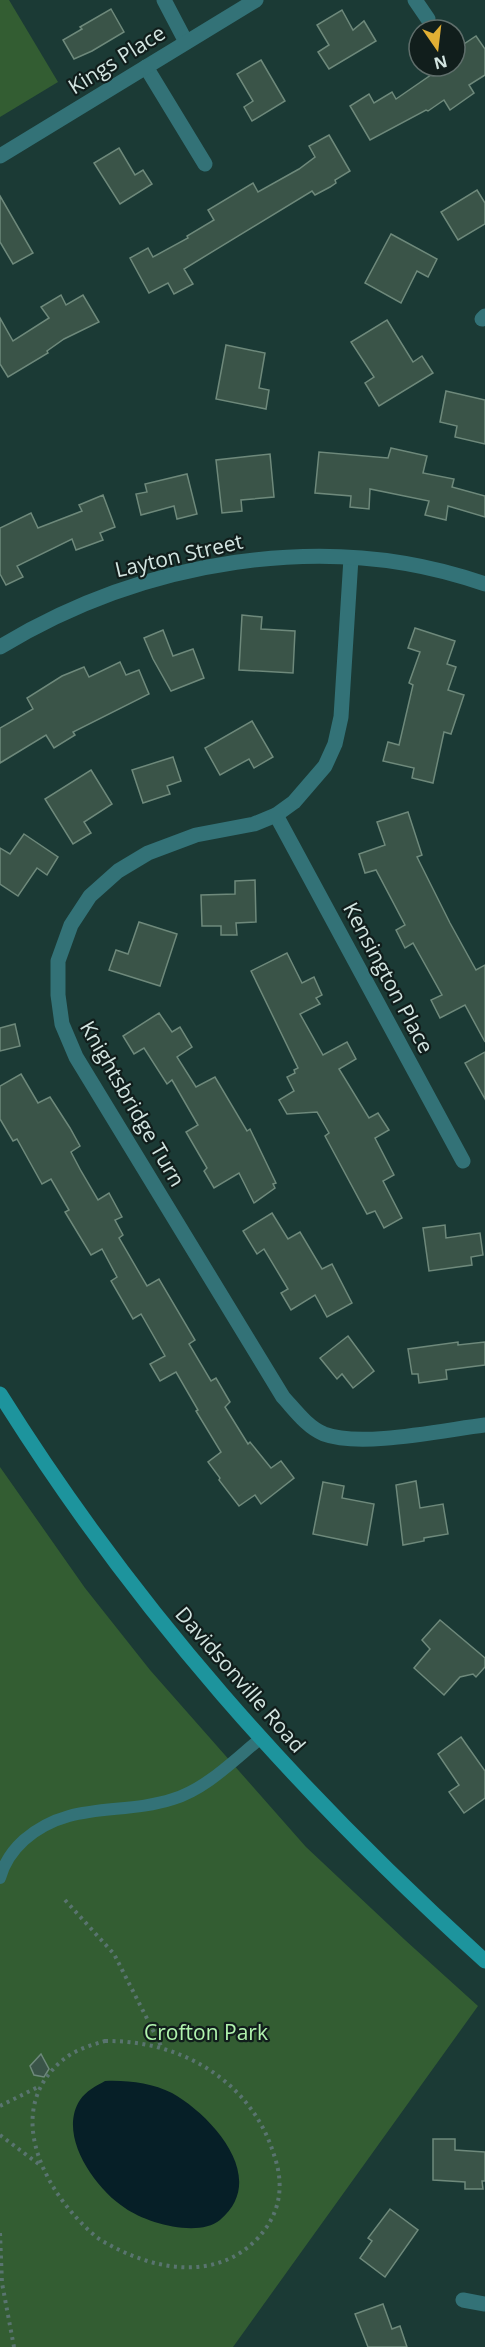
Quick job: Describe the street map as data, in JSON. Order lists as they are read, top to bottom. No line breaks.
{"streets":{"main road":["Davidsonville Road"],"street":["Kings Place","Layton Street","Kensington Place","Knightsbridge Turn"]},"crossings":[["Layton Street","Knightsbridge Turn"],["Kensington Place","Knightsbridge Turn"]],"parks":["Crofton Park"],"north":"bottom"}
